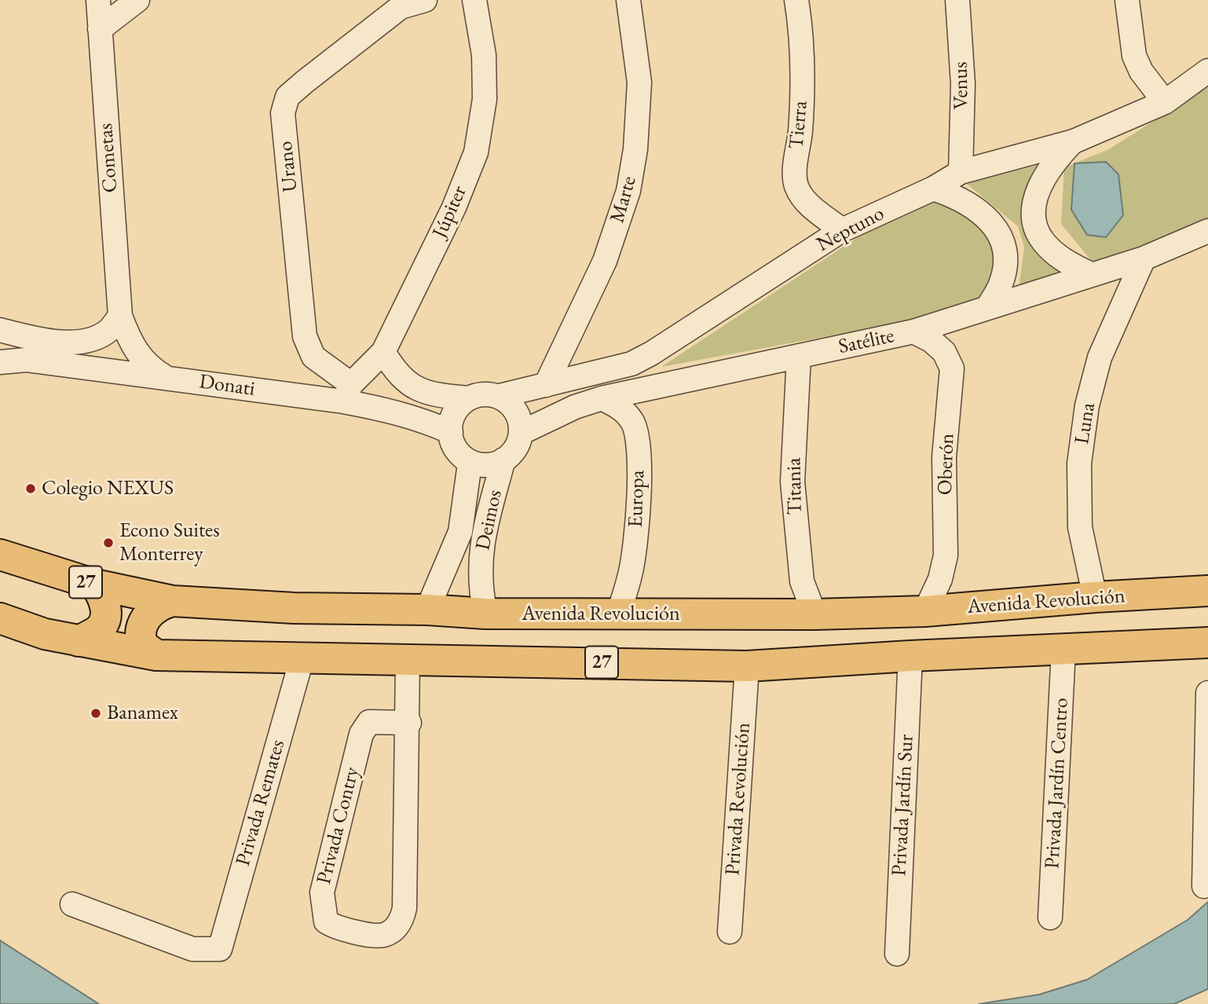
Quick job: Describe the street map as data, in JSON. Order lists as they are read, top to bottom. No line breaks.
{"streets":{"main road":["27","Avenida Revolución"],"street":["Venus","Tierra","Cometas","Urano","Marte","Júpiter","Neptuno","Satélite","Donati","Luna","Oberón","Titania","Europa","Deimos","Privada Jardín Centro","Privada Revolución","Privada Remates","Privada Jardín Sur","Privada Contry"]},"crossings":[["Venus","Neptuno"],["Tierra","Neptuno"],["Cometas","Donati"],["Urano","Júpiter"],["Urano","Donati"],["Marte","Neptuno"],["Júpiter","Donati"],["Neptuno","Satélite"],["Neptuno","Donati"],["Neptuno","Deimos"],["Satélite","Donati"],["Satélite","Luna"],["Satélite","Oberón"],["Satélite","Titania"],["Satélite","Europa"],["Satélite","Deimos"],["Donati","Deimos"],["Luna","Avenida Revolución"],["Oberón","Avenida Revolución"],["Titania","Avenida Revolución"],["Europa","Avenida Revolución"],["Deimos","Avenida Revolución"],["27","Privada Jardín Centro"],["27","Privada Revolución"],["27","Privada Remates"],["27","Privada Jardín Sur"],["27","Privada Contry"]],"places":["Colegio NEXUS","Econo Suites Monterrey","Banamex"]}
